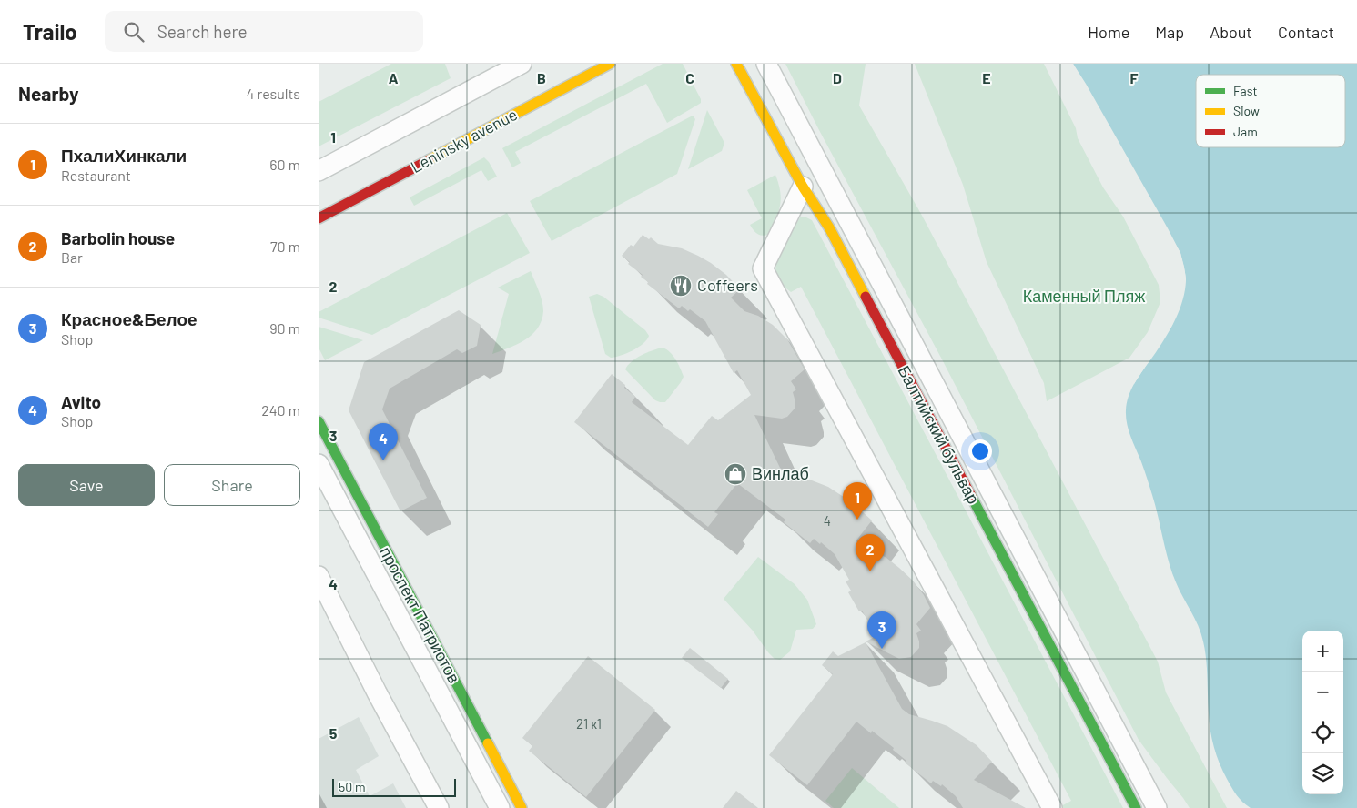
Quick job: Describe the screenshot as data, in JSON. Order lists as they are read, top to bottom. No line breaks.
{"streets":{"street":["Leninsky avenue","Балтийский бульвар","проспект Патриотов"]},"parks":["Каменный Пляж"],"places":{"restaurant":["Coffeers"],"shop":["Винлаб"]},"house_numbers":["4","21 к1"],"legend":["Fast","Slow","Jam"],"scale_bar":"50 m","page":{"header":"Trailo","search":"Search here","nav":["Home","Map","About","Contact"],"heading":["Nearby","4 results"],"list":[{"mark":"1","name":"ПхалиХинкали","note":"Restaurant","value":"60 m"},{"mark":"2","name":"Barbolin house","note":"Bar","value":"70 m"},{"mark":"3","name":"Красное&Белое","note":"Shop","value":"90 m"},{"mark":"4","name":"Avito","note":"Shop","value":"240 m"}],"pins":["4","1","2","3"],"buttons":["Save","Share"],"map_buttons":["+","−"],"scale":"50 m"},"grid":{"columns":["A","B","C","D","E","F"],"rows":["1","2","3","4","5"]}}
